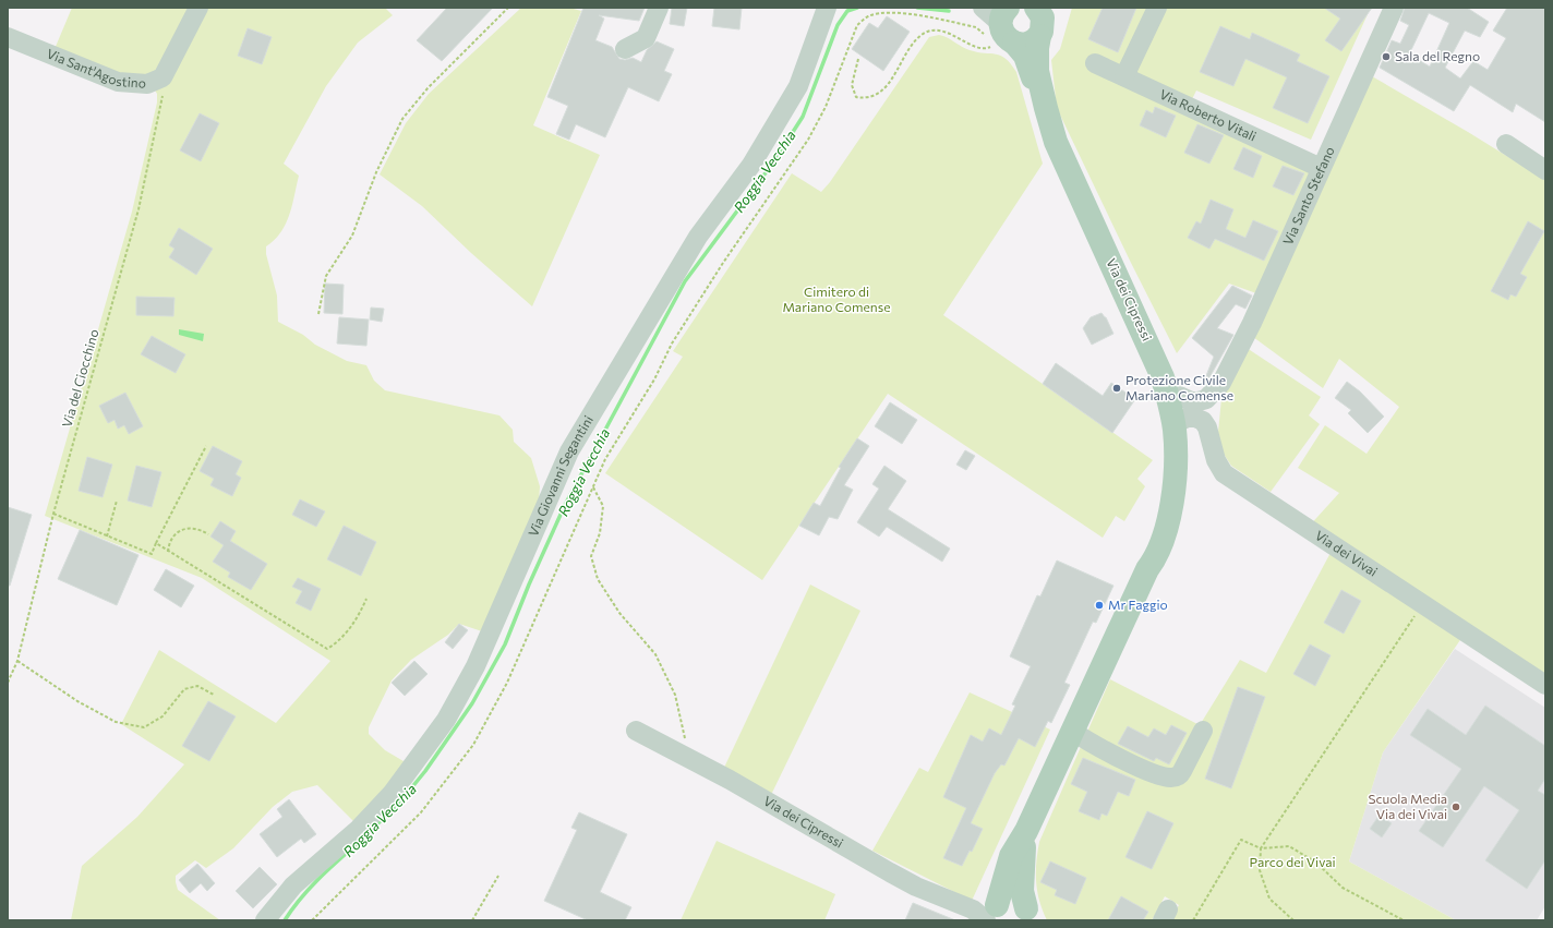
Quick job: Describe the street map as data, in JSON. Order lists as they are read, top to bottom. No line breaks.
{"streets":{"main road":["Via dei Cipressi"],"street":["Via Sant'Agostino","Via Roberto Vitali","Via Santo Stefano","Via Giovanni Segantini","Via dei Vivai"],"path":["Via del Ciocchino"]},"crossings":[["Via Sant'Agostino","Via del Ciocchino"],["Via Roberto Vitali","Via Santo Stefano"],["Via Santo Stefano","Via dei Cipressi"],["Via Santo Stefano","Via dei Vivai"],["Via dei Cipressi","Via dei Vivai"]],"water":["Roggia Vecchia"],"parks":["Cimitero di Mariano Comense","Parco dei Vivai"],"places":["Sala del Regno","Protezione Civile Mariano Comense","Mr Faggio","Scuola Media Via dei Vivai"]}
